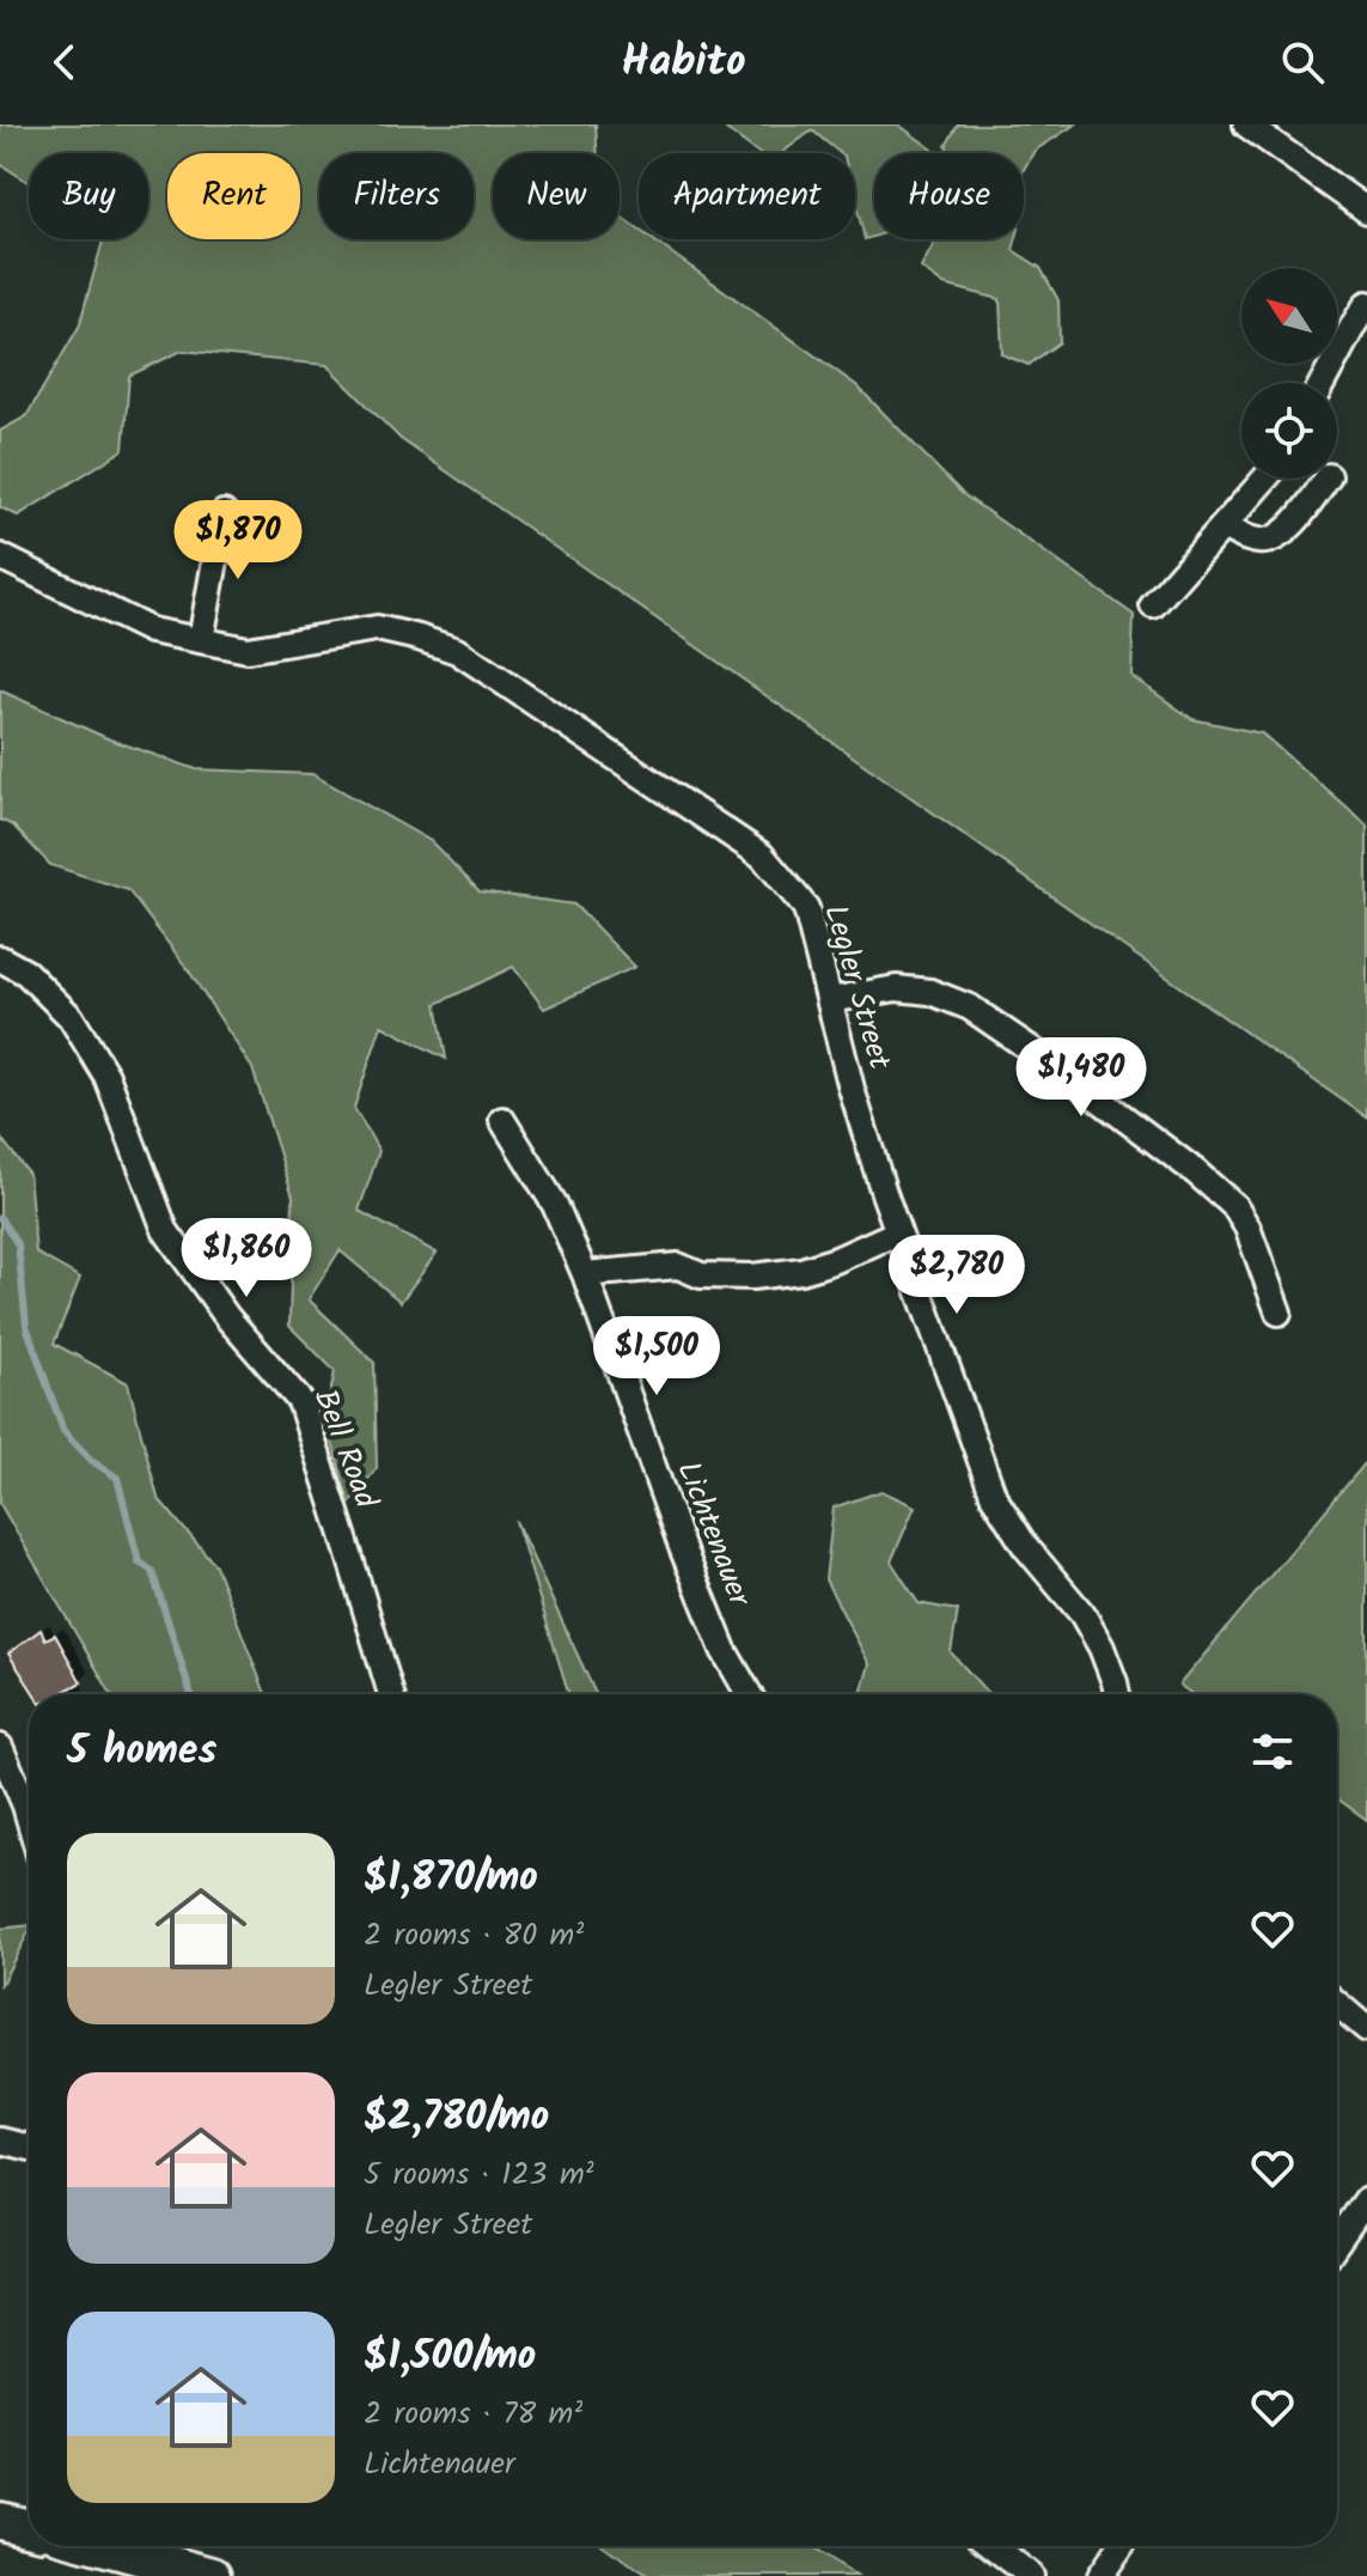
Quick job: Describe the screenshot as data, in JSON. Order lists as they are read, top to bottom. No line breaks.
{"streets":{"street":["Legler Street","Bell Road","Lichtenauer"]},"north":"top left","page":{"header":"Habito","chip":["Buy","Rent","Filters","New","Apartment","House"],"price":["$1,870","$1,480","$1,860","$2,780","$1,500"],"heading":"5 homes","list":[{"name":"$1,870/mo","note":"2 rooms · 80 m² · Legler Street"},{"name":"$2,780/mo","note":"5 rooms · 123 m² · Legler Street"},{"name":"$1,500/mo","note":"2 rooms · 78 m² · Lichtenauer"}]}}
